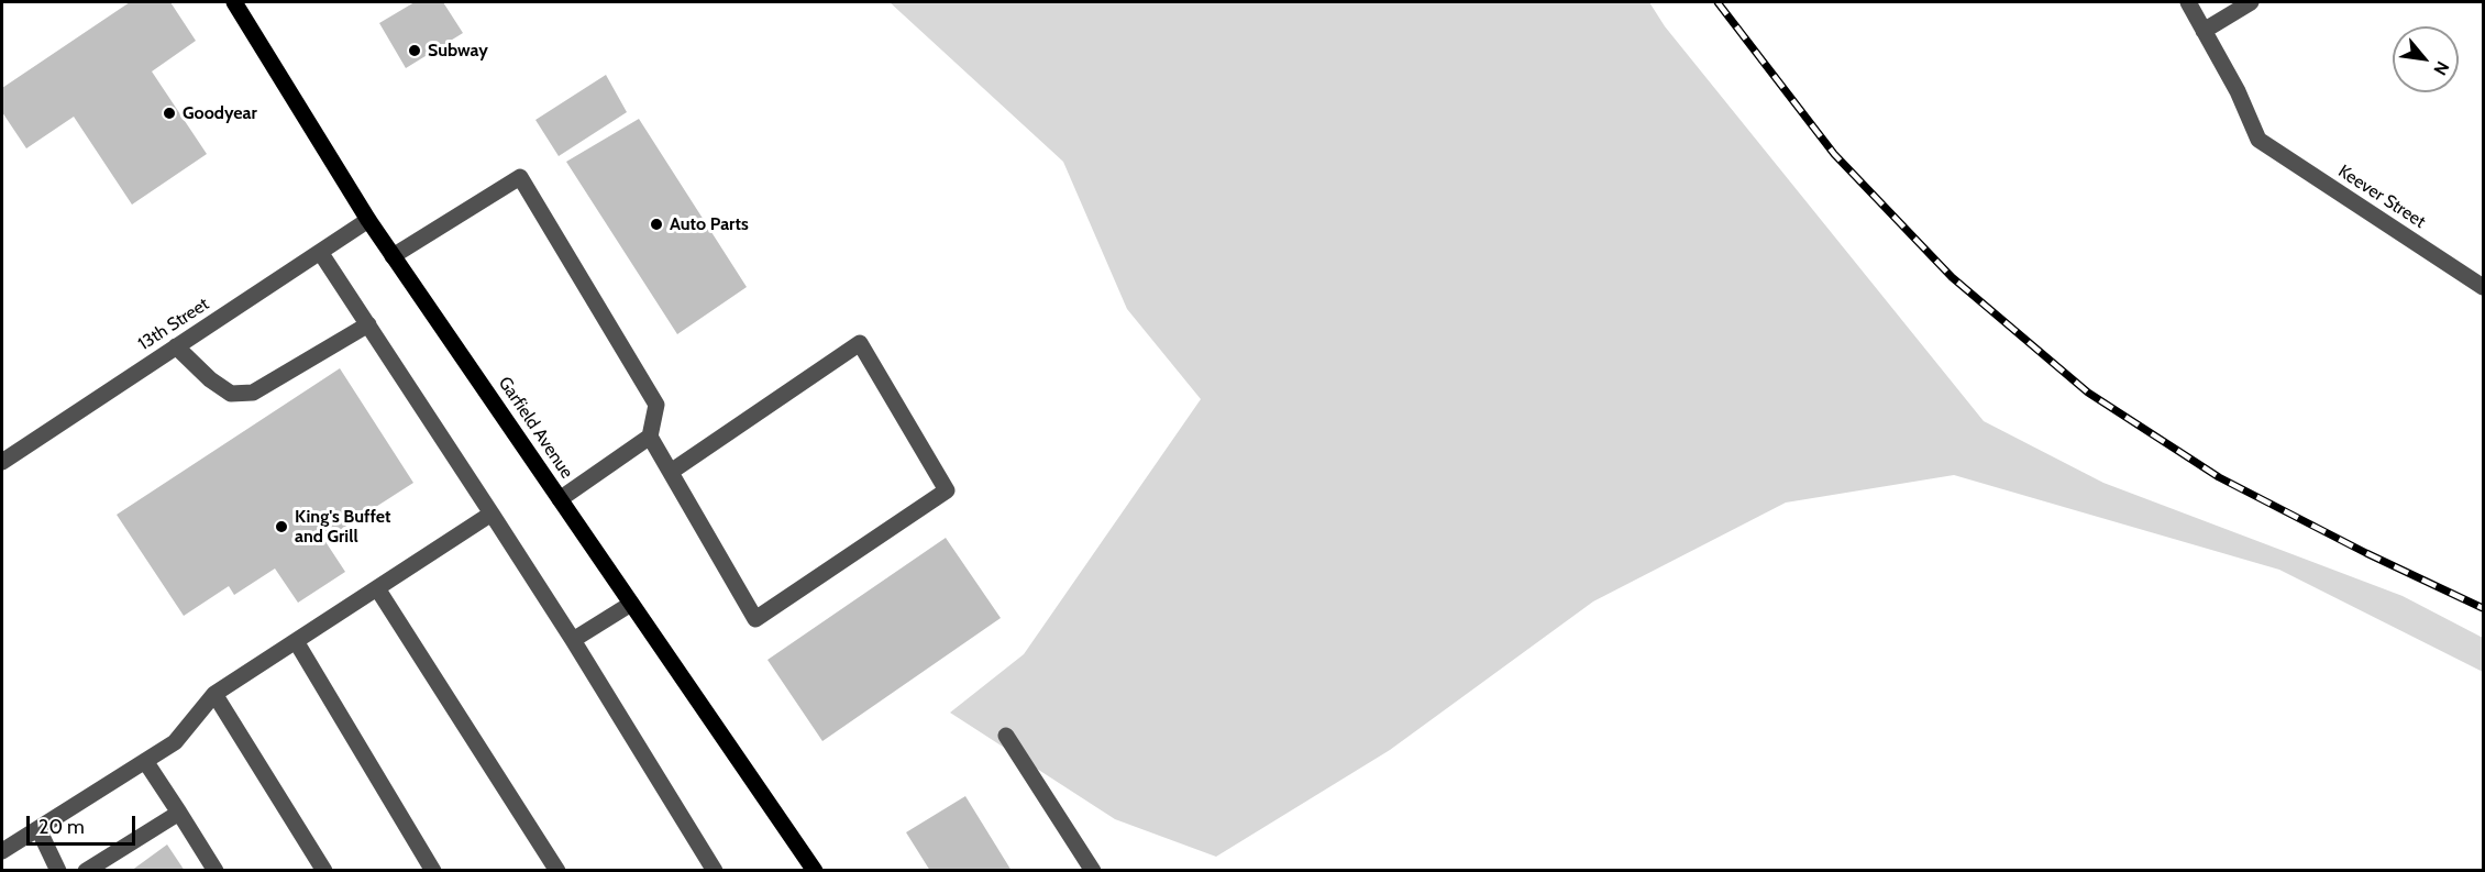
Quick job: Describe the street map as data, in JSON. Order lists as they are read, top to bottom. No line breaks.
{"streets":{"main road":["Garfield Avenue"],"street":["Keever Street","13th Street"]},"crossings":[["13th Street","Garfield Avenue"]],"places":["Subway","Goodyear","Auto Parts","King's Buffet and Grill"],"scale_bar":"20 m","north":"bottom right"}
